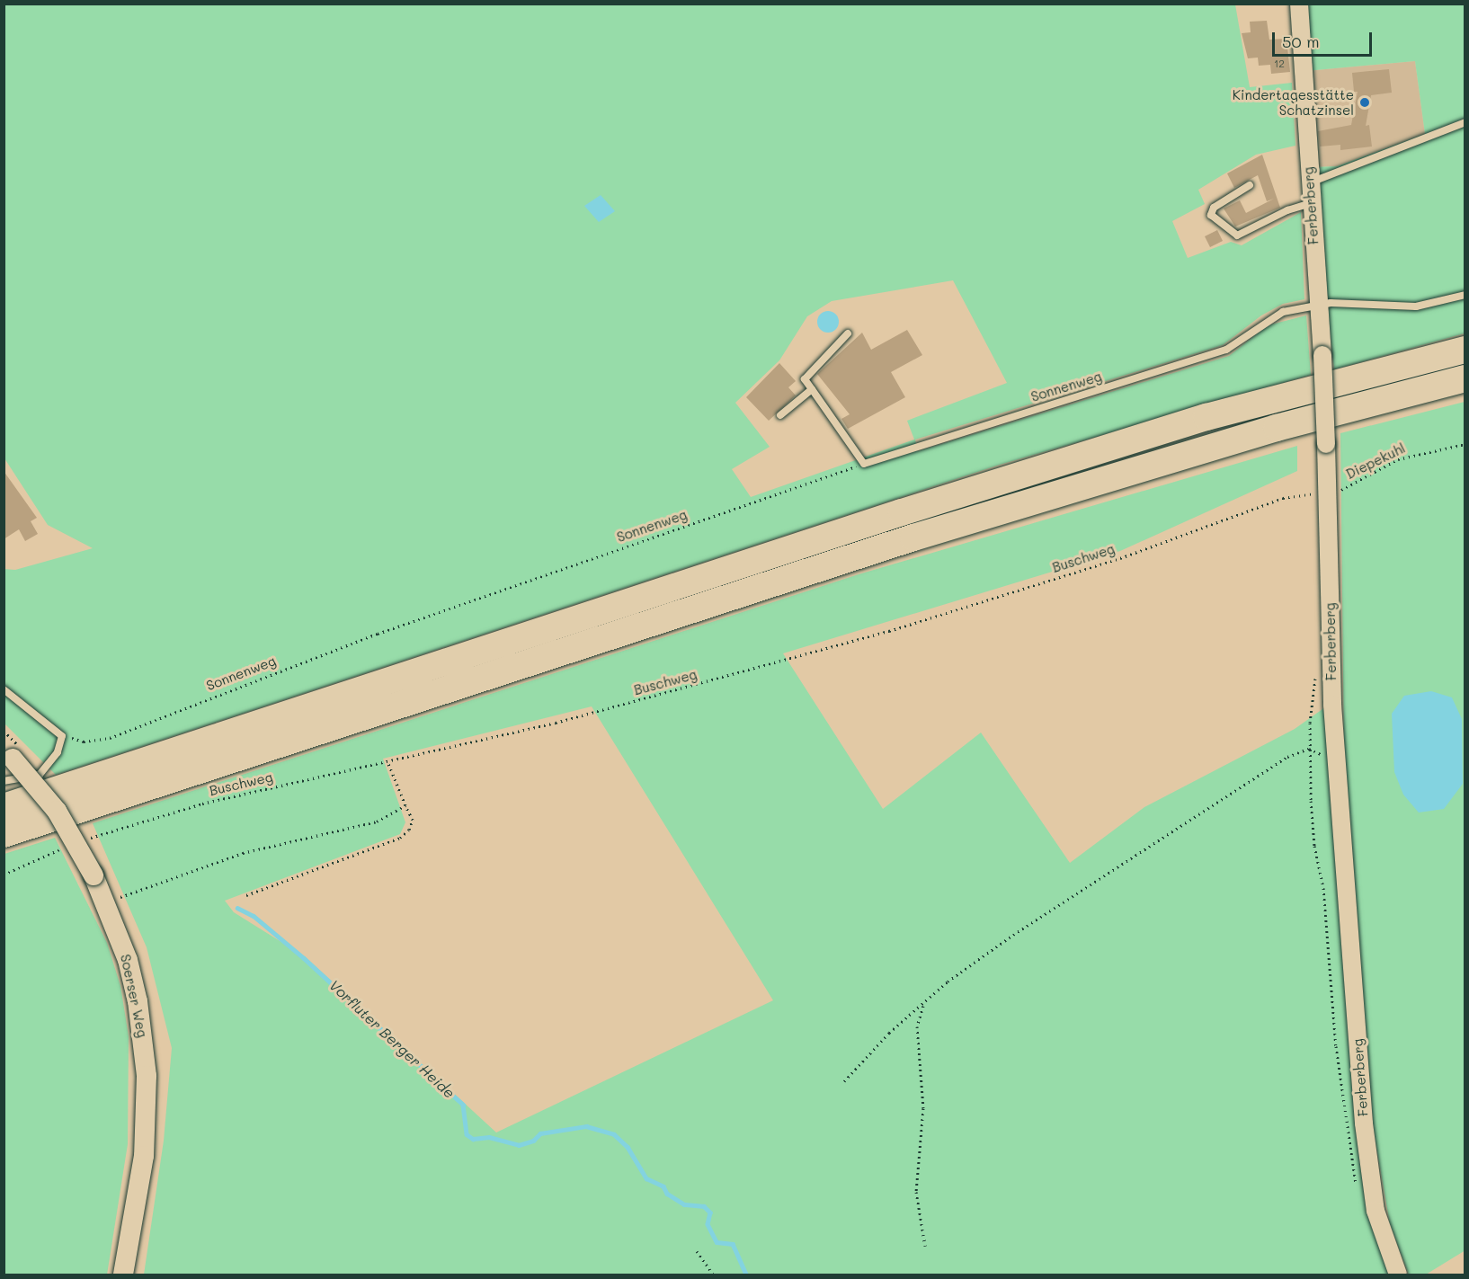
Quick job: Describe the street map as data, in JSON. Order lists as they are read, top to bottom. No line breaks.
{"streets":{"main road":["Soerser Weg"],"street":["Ferberberg"],"lane":["Sonnenweg"],"path":["Diepekuhl","Buschweg"]},"crossings":[["Ferberberg","Sonnenweg"],["Ferberberg","Diepekuhl"],["Ferberberg","Buschweg"],["Diepekuhl","Buschweg"]],"water":["Vorfluter Berger Heide"],"places":["Kindertagesstätte Schatzinsel"],"house_numbers":["12"],"scale_bar":"50 m"}
